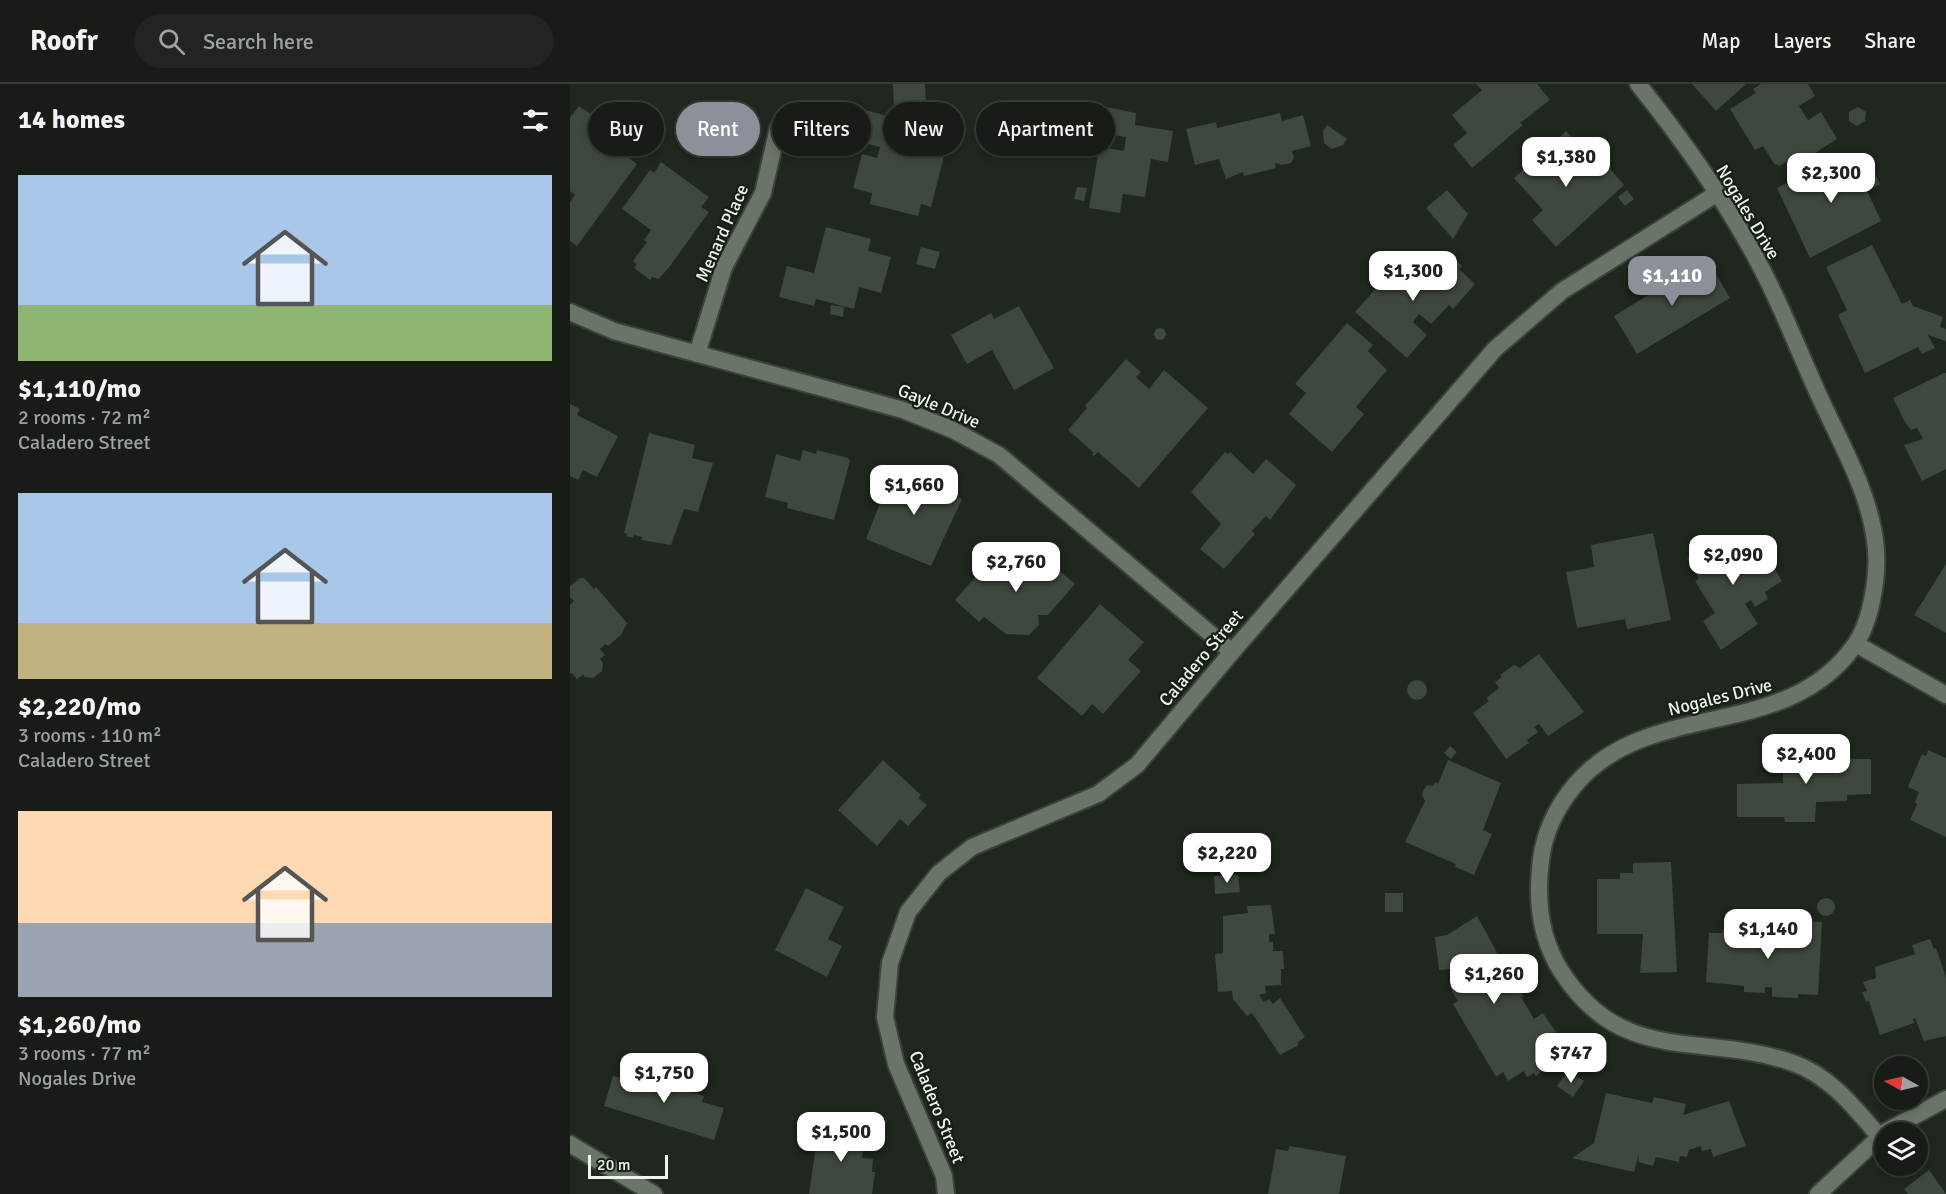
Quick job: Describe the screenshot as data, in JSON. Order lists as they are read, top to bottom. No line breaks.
{"streets":{"street":["Nogales Drive","Menard Place","Gayle Drive","Caladero Street"]},"crossings":[["Nogales Drive","Caladero Street"],["Menard Place","Gayle Drive"],["Gayle Drive","Caladero Street"]],"scale_bar":"20 m","north":"left","page":{"header":"Roofr","search":"Search here","nav":["Map","Layers","Share"],"heading":"14 homes","chip":["Buy","Rent","Filters","New","Apartment"],"price":["$1,380","$2,300","$1,300","$1,110","$1,660","$2,090","$2,760","$2,400","$2,220","$1,140","$1,260","$747","$1,750","$1,500"],"list":[{"name":"$1,110/mo","note":"2 rooms · 72 m² · Caladero Street"},{"name":"$2,220/mo","note":"3 rooms · 110 m² · Caladero Street"},{"name":"$1,260/mo","note":"3 rooms · 77 m² · Nogales Drive"}],"scale":"20 m"}}
